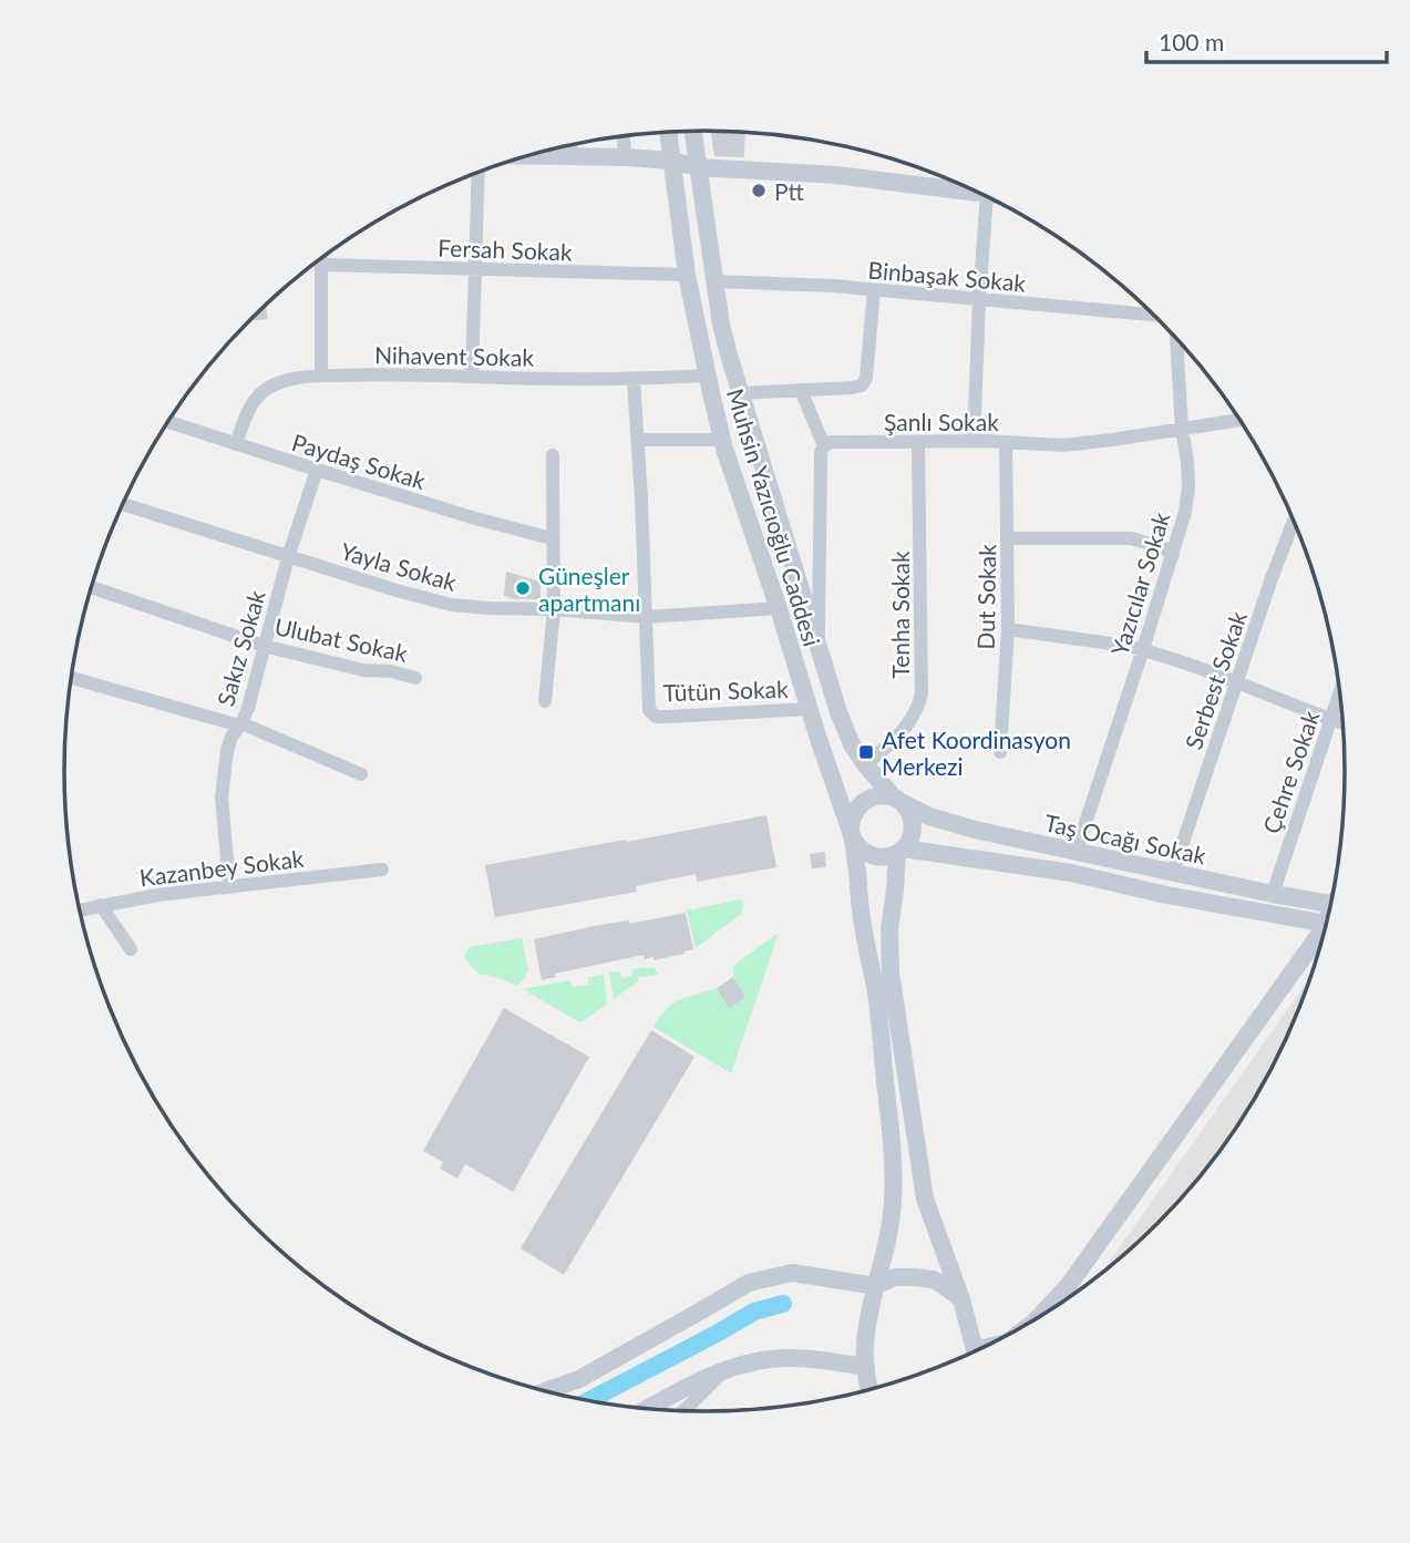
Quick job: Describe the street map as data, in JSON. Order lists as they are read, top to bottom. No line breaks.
{"streets":{"street":["Fersah Sokak","Binbaşak Sokak","Nihavent Sokak","Şanlı Sokak","Paydaş Sokak","Muhsin Yazıcıoğlu Caddesi","Yayla Sokak","Yazıcılar Sokak","Dut Sokak","Tenha Sokak","Ulubat Sokak","Sakız Sokak","Serbest Sokak","Tütün Sokak","Çehre Sokak","Taş Ocağı Sokak","Kazanbey Sokak"]},"crossings":[["Fersah Sokak","Muhsin Yazıcıoğlu Caddesi"],["Binbaşak Sokak","Muhsin Yazıcıoğlu Caddesi"],["Nihavent Sokak","Paydaş Sokak"],["Nihavent Sokak","Muhsin Yazıcıoğlu Caddesi"],["Nihavent Sokak","Tütün Sokak"],["Şanlı Sokak","Yazıcılar Sokak"],["Şanlı Sokak","Dut Sokak"],["Şanlı Sokak","Tenha Sokak"],["Paydaş Sokak","Sakız Sokak"],["Muhsin Yazıcıoğlu Caddesi","Yayla Sokak"],["Muhsin Yazıcıoğlu Caddesi","Tenha Sokak"],["Muhsin Yazıcıoğlu Caddesi","Tütün Sokak"],["Muhsin Yazıcıoğlu Caddesi","Taş Ocağı Sokak"],["Yayla Sokak","Sakız Sokak"],["Yayla Sokak","Tütün Sokak"],["Yazıcılar Sokak","Taş Ocağı Sokak"],["Ulubat Sokak","Sakız Sokak"],["Sakız Sokak","Kazanbey Sokak"],["Serbest Sokak","Taş Ocağı Sokak"],["Çehre Sokak","Taş Ocağı Sokak"]],"places":{"other":["Ptt","Güneşler apartmanı"],"transit":["Afet Koordinasyon Merkezi"]},"scale_bar":"100 m"}
